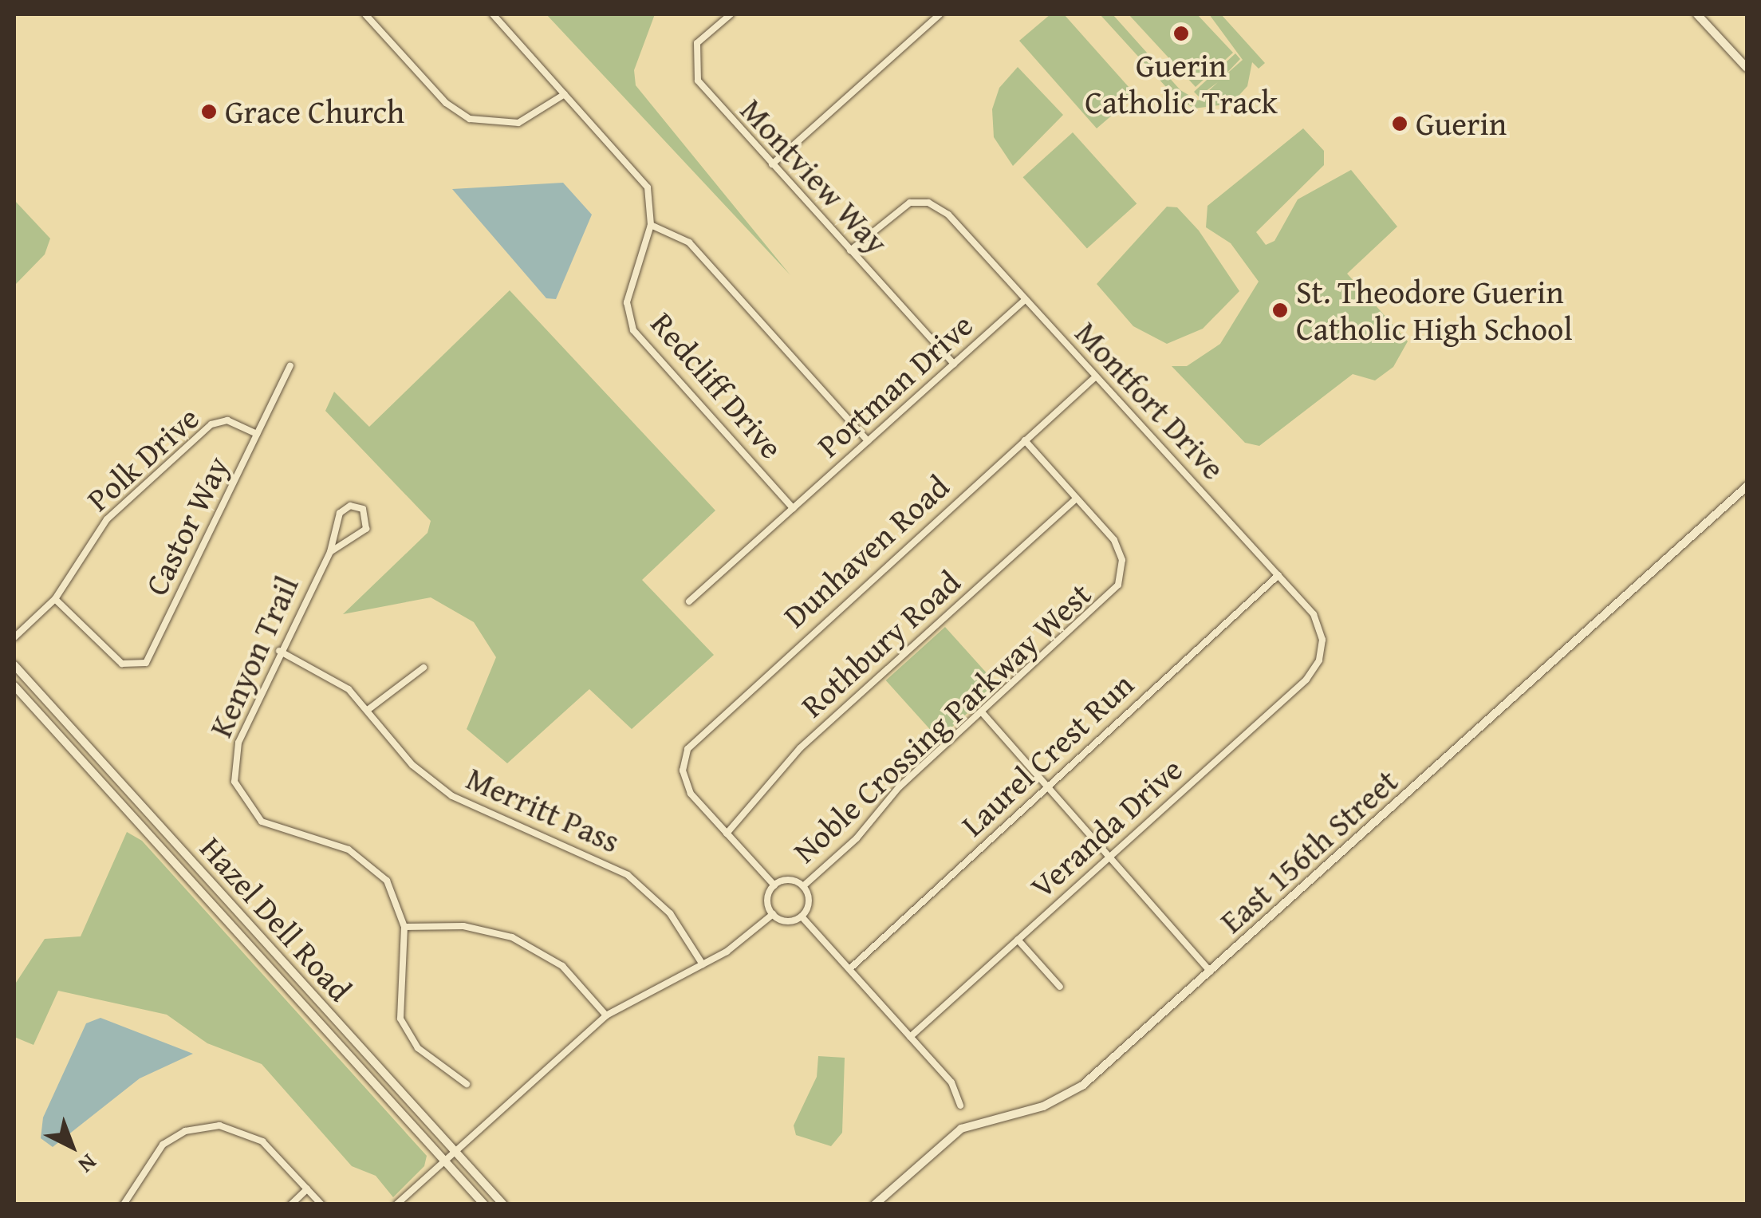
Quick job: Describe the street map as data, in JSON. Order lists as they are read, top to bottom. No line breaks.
{"streets":{"main road":["East 156th Street","Hazel Dell Road"],"street":["Montview Way","Redcliff Drive","Portman Drive","Montfort Drive","Polk Drive","Castor Way","Dunhaven Road","Rothbury Road","Kenyon Trail","Noble Crossing Parkway West","Laurel Crest Run","Merritt Pass","Veranda Drive"]},"crossings":[["Montview Way","Portman Drive"],["Montview Way","Montfort Drive"],["Redcliff Drive","Portman Drive"],["Portman Drive","Montfort Drive"],["Montfort Drive","Dunhaven Road"],["Montfort Drive","Laurel Crest Run"],["Montfort Drive","Veranda Drive"],["Polk Drive","Castor Way"],["Dunhaven Road","Rothbury Road"],["Rothbury Road","Noble Crossing Parkway West"],["Kenyon Trail","Merritt Pass"]],"places":["Guerin Catholic Track","Grace Church","Guerin","St. Theodore Guerin Catholic High School"],"north":"bottom right"}
